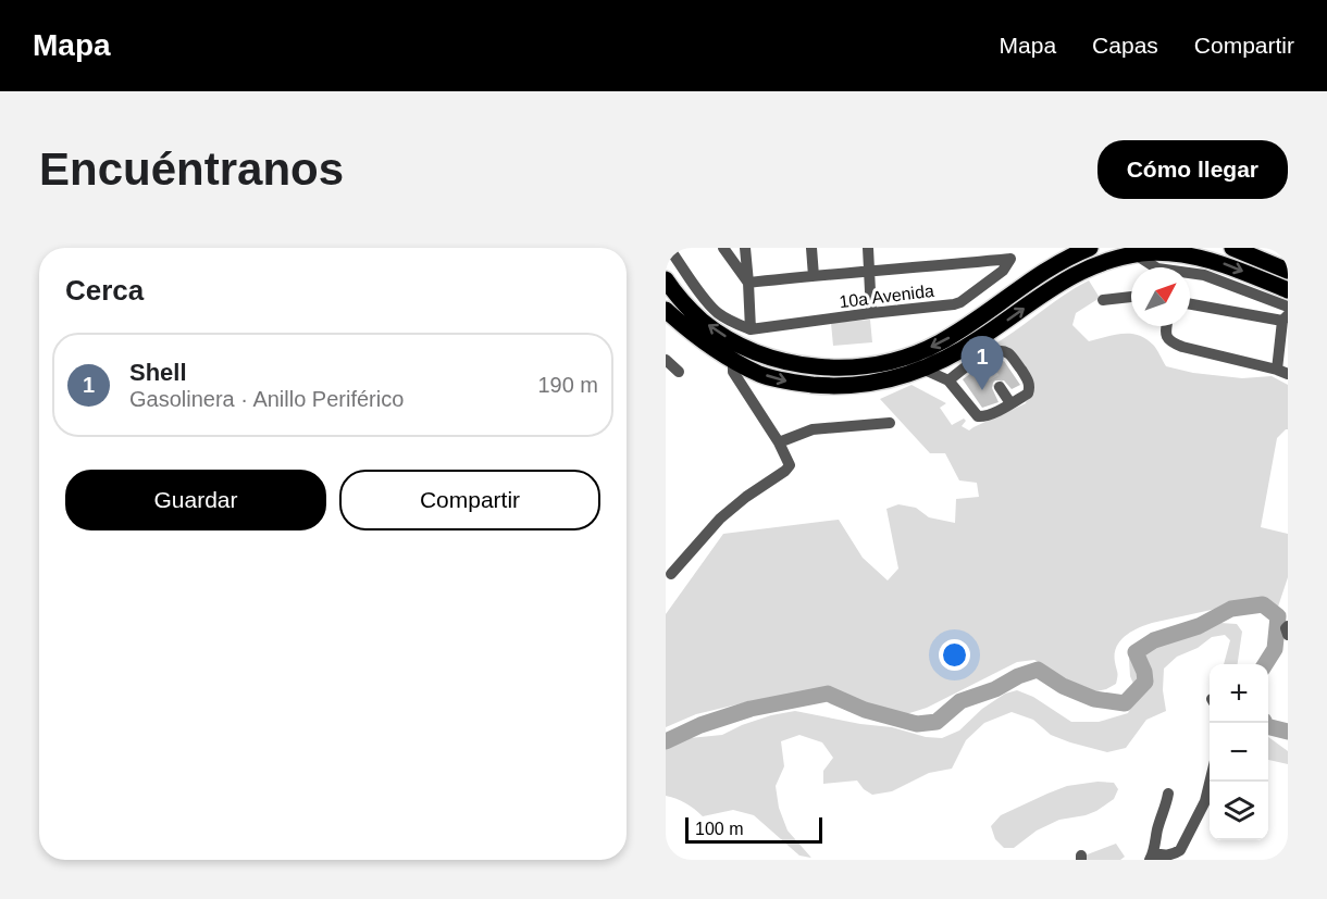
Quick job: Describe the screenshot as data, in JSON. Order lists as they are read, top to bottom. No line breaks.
{"streets":{"street":["10a Avenida"]},"scale_bar":"100 m","north":"top right","page":{"header":"Mapa","nav":["Mapa","Capas","Compartir"],"buttons":["Cómo llegar",["Guardar","Compartir"]],"title":"Encuéntranos","heading":"Cerca","list":[{"mark":"1","name":"Shell","note":"Gasolinera · Anillo Periférico","value":"190 m"}],"pins":"1","map_buttons":["+","−"],"scale":"100 m"}}
